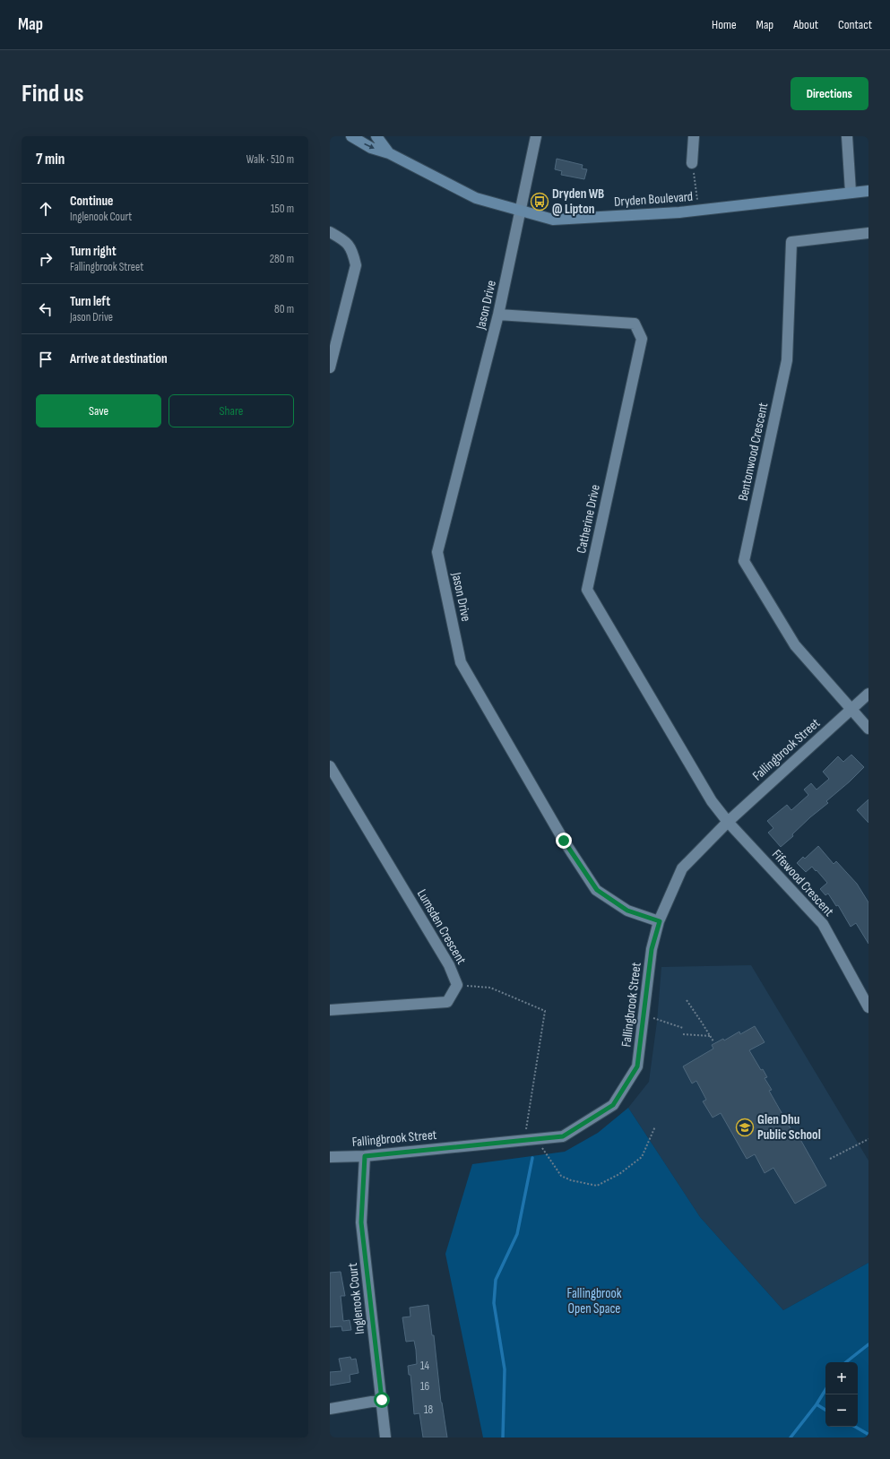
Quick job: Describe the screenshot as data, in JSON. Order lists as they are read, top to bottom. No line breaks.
{"streets":{"street":["Dryden Boulevard","Jason Drive","Bentonwood Crescent","Catherine Drive","Fallingbrook Street","Fifewood Crescent","Lumsden Crescent","Inglenook Court"]},"crossings":[["Dryden Boulevard","Jason Drive"],["Jason Drive","Catherine Drive"],["Jason Drive","Fallingbrook Street"],["Bentonwood Crescent","Fallingbrook Street"],["Catherine Drive","Fallingbrook Street"],["Catherine Drive","Fifewood Crescent"],["Fallingbrook Street","Fifewood Crescent"],["Fallingbrook Street","Inglenook Court"]],"parks":["Fallingbrook Open Space"],"places":{"bus stop":["Dryden WB @ Lipton"],"school or university":["Glen Dhu Public School"]},"house_numbers":["14","16","18"],"page":{"header":"Map","nav":["Home","Map","About","Contact"],"buttons":["Directions",["Save","Share"]],"title":"Find us","heading":["7 min","Walk · 510 m"],"list":[["Continue","Inglenook Court","150 m"],["Turn right","Fallingbrook Street","280 m"],["Turn left","Jason Drive","80 m"],"Arrive at destination"],"map_buttons":["+","−"]}}
